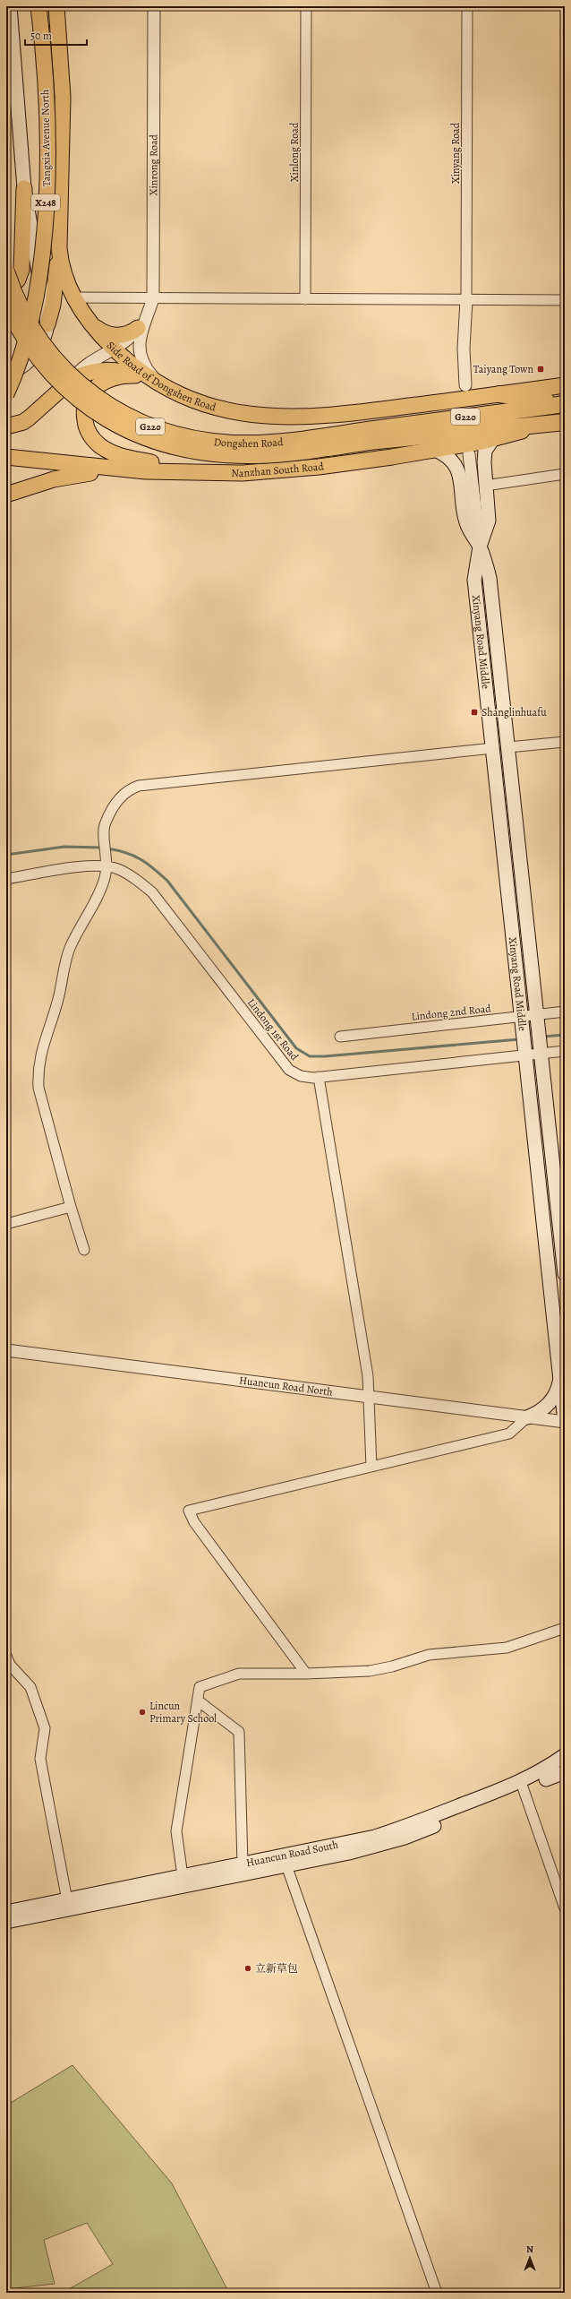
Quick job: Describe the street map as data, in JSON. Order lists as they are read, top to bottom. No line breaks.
{"streets":{"highway":["G220","Dongshen Road"],"main road":["Tangxia Avenue North","X248","Side Road of Dongshen Road","Nanzhan South Road","Xinyang Road Middle","Huancun Road South"],"street":["Xinlong Road","Xinyang Road","Xinrong Road","Lindong 2nd Road","Lindong 1st Road","Huancun Road North"]},"crossings":[["Dongshen Road","Nanzhan South Road"],["Xinyang Road Middle","Lindong 2nd Road"],["Xinyang Road Middle","Lindong 1st Road"],["Xinyang Road Middle","Huancun Road North"]],"places":{"transit":["Taiyang Town","Shanglinhuafu"],"other":["Lincun Primary School","立新草包"]},"scale_bar":"50 m","north":"top"}
